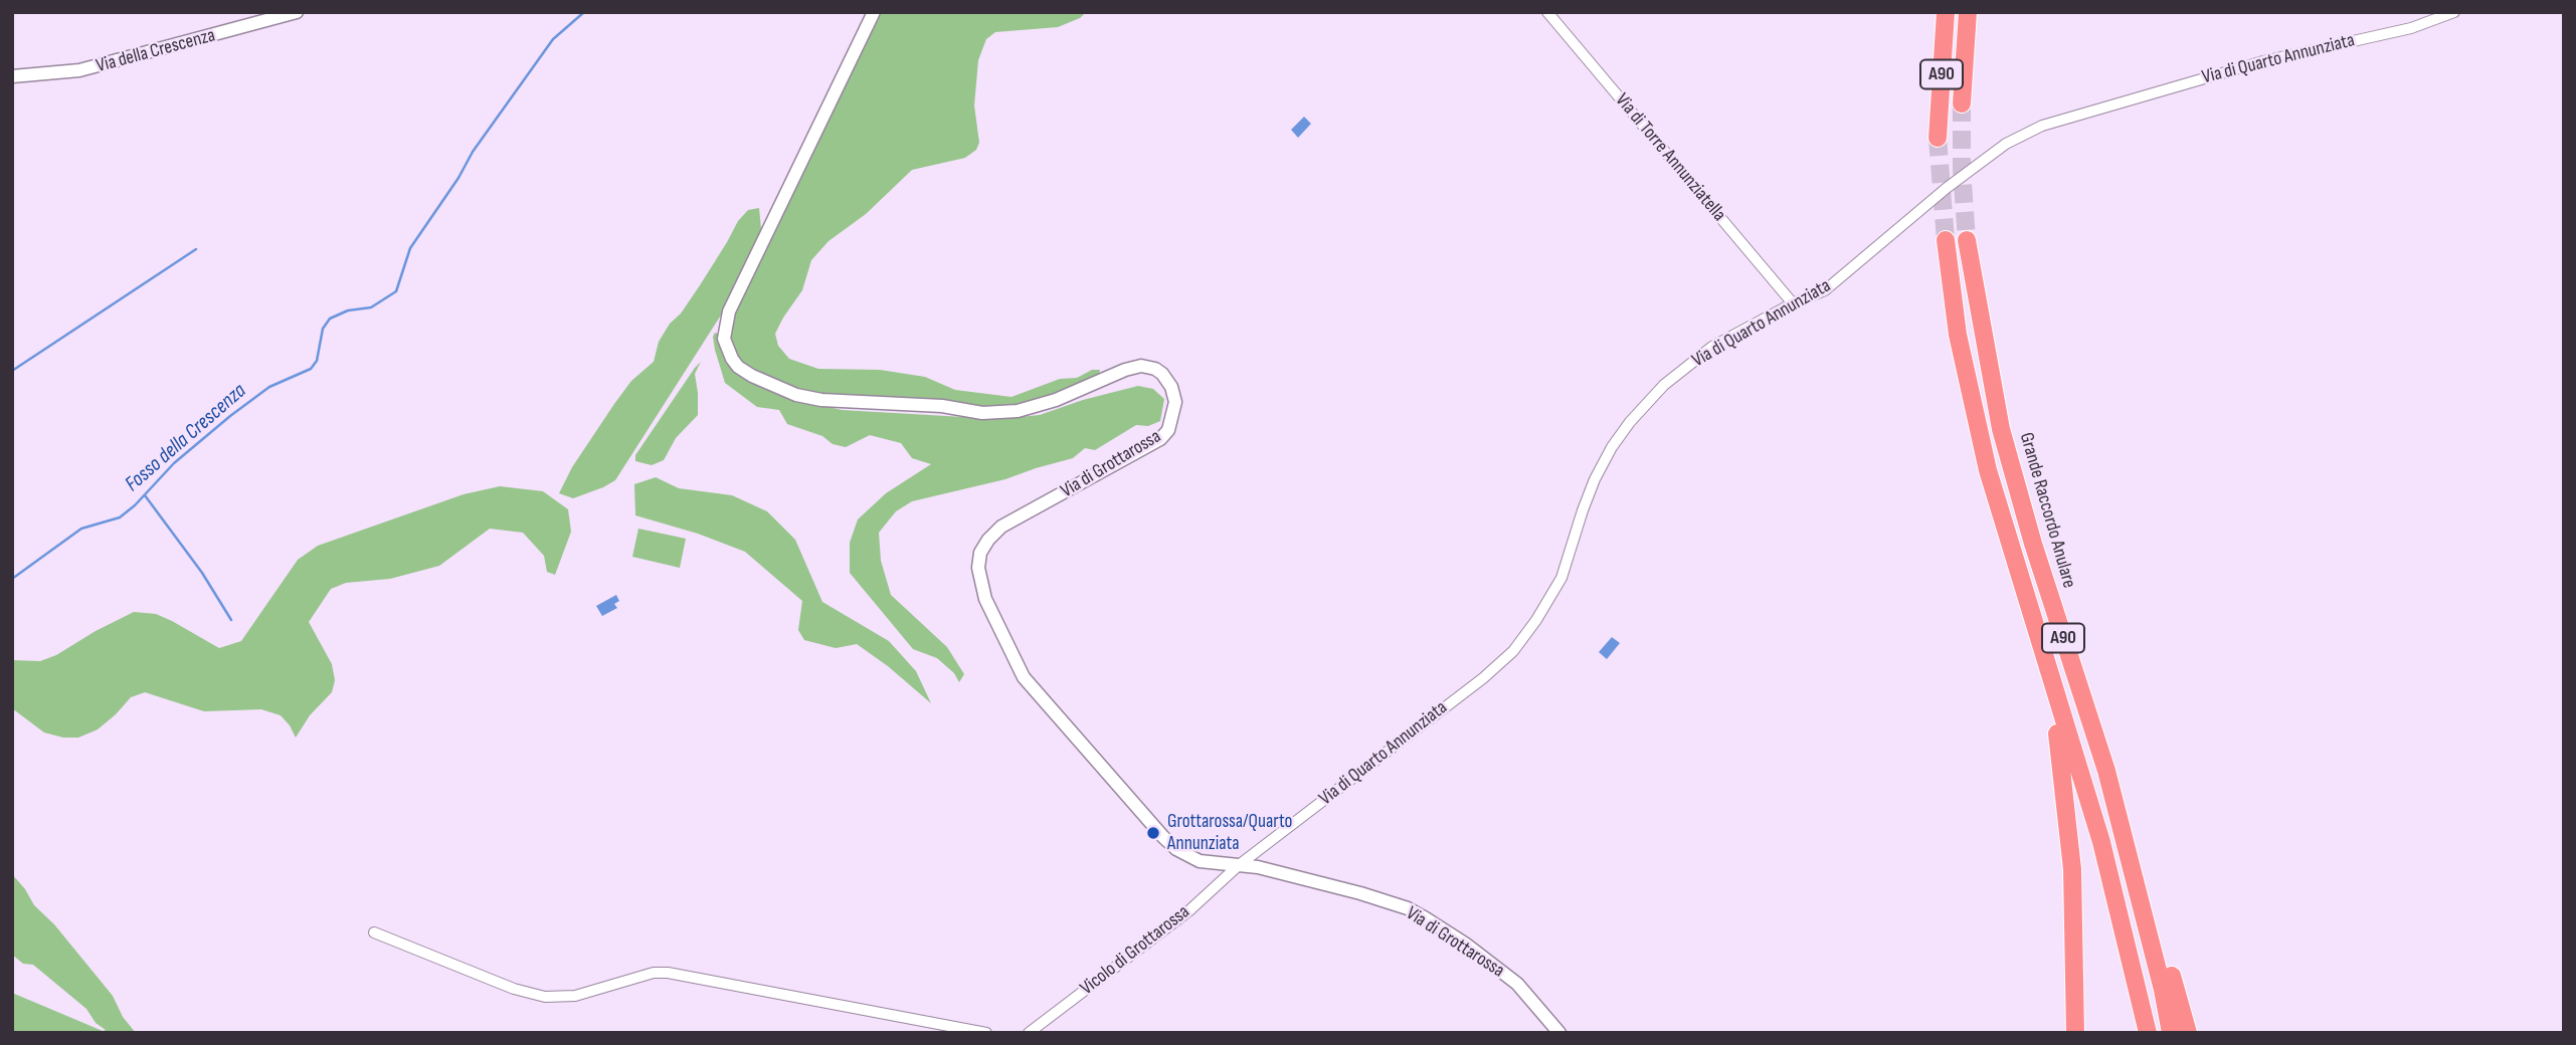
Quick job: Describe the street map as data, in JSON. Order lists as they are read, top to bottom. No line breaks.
{"streets":{"highway":["A90","Grande Raccordo Anulare"],"street":["Via della Crescenza","Via di Quarto Annunziata","Via di Torre Annunziatella","Via di Grottarossa","Vicolo di Grottarossa"]},"crossings":[["Via di Quarto Annunziata","Via di Torre Annunziatella"],["Via di Quarto Annunziata","Via di Grottarossa"],["Via di Quarto Annunziata","Vicolo di Grottarossa"],["Via di Grottarossa","Vicolo di Grottarossa"]],"water":["Fosso della Crescenza"],"places":["Grottarossa/Quarto Annunziata"]}
